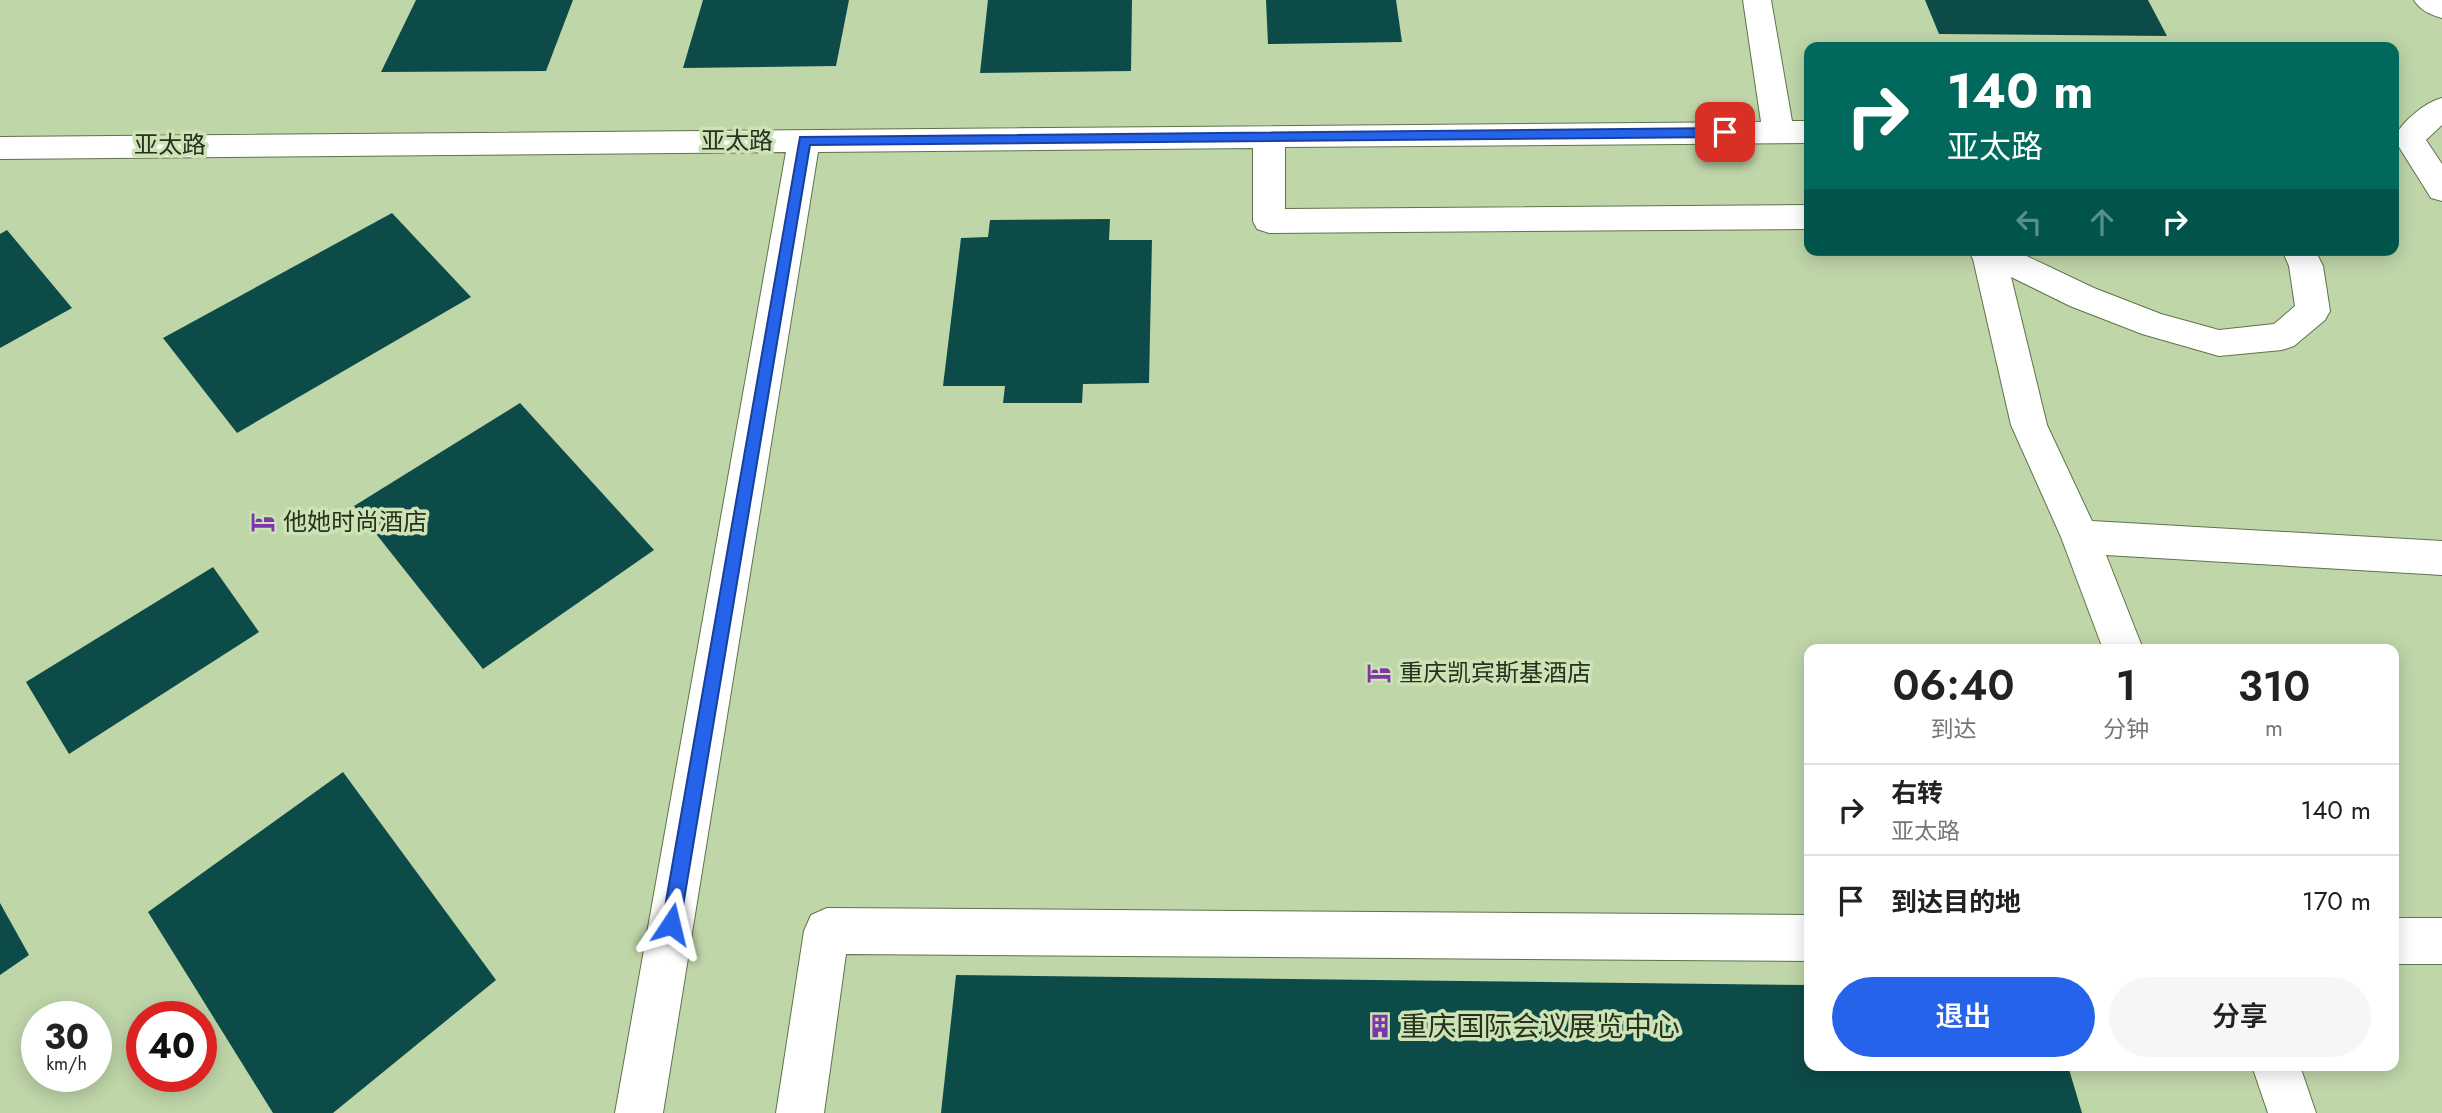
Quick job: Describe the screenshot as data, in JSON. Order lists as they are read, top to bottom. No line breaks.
{"streets":{"street":["亚太路"]},"places":{"hotel":["他她时尚酒店","重庆凯宾斯基酒店"],"building":["重庆国际会议展览中心"]},"page":{"turn":["140 m","亚太路"],"eta":["06:40","到达","1","分钟","310","m"],"list":[{"name":"右转","note":"亚太路","value":"140 m"},{"name":"到达目的地","value":"170 m"}],"buttons":["退出","分享"],"speed":"30 km/h","limit":"40"}}
